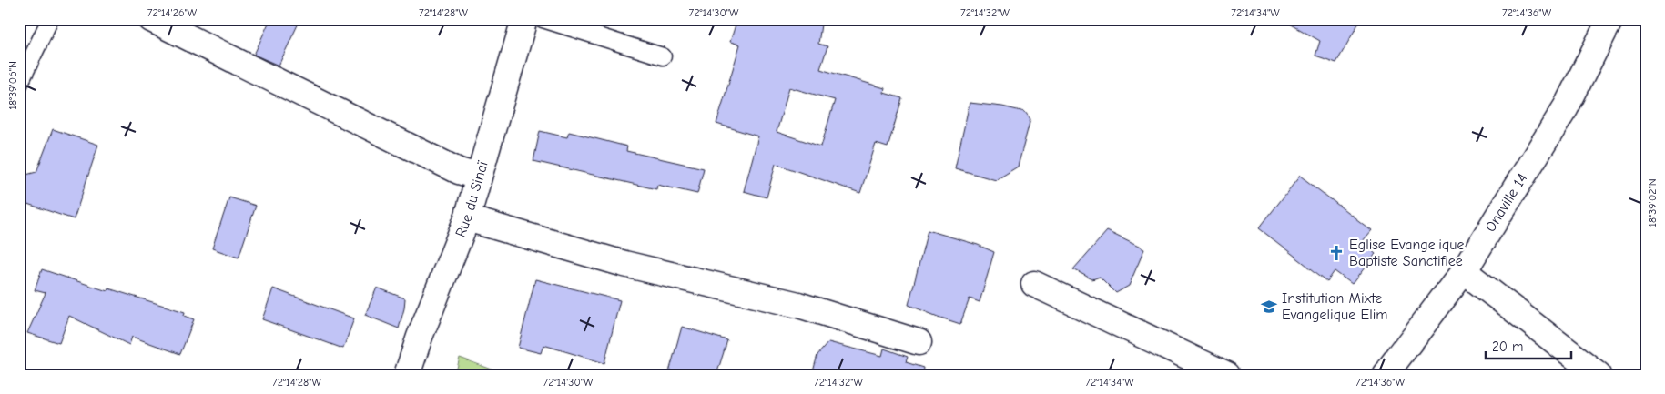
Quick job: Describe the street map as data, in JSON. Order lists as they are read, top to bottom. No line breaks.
{"streets":{"street":["Rue du Sinaï","Onaville 14"]},"places":{"church":["Eglise Evangelique Baptiste Sanctifiee"],"school or university":["Institution Mixte Evangelique Elim"]},"scale_bar":"20 m","coordinates":["72°14'26\"W","72°14'28\"W","72°14'30\"W","72°14'32\"W","72°14'34\"W","72°14'36\"W","18°39'06\"N","18°39'02\"N"]}
